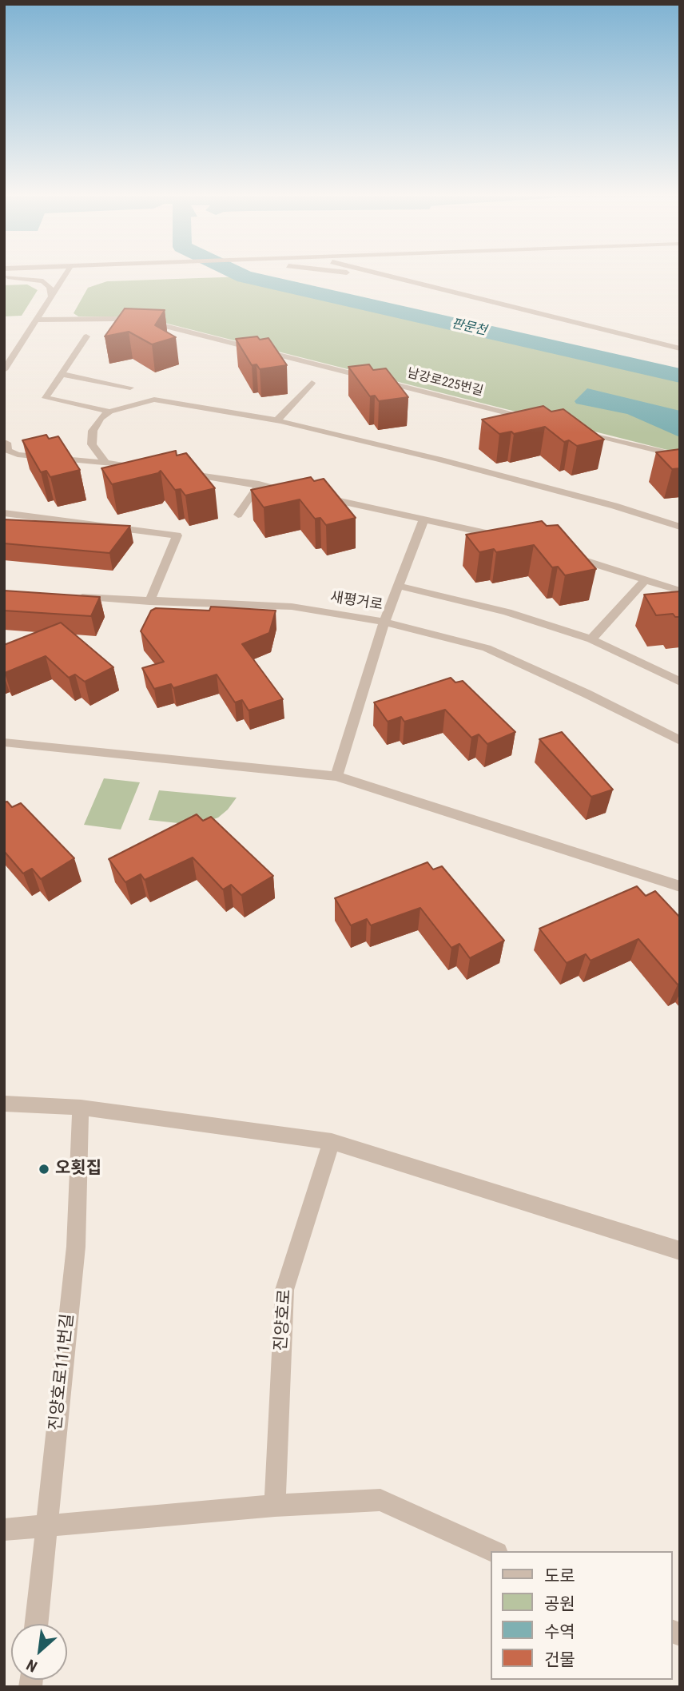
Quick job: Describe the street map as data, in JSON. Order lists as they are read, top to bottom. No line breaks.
{"streets":{"street":["남강로225번길","새평거로","진양호로","진양호로111번길"]},"water":["판문천"],"places":["오횟집"],"legend":["도로","공원","수역","건물"],"north":"bottom left"}
